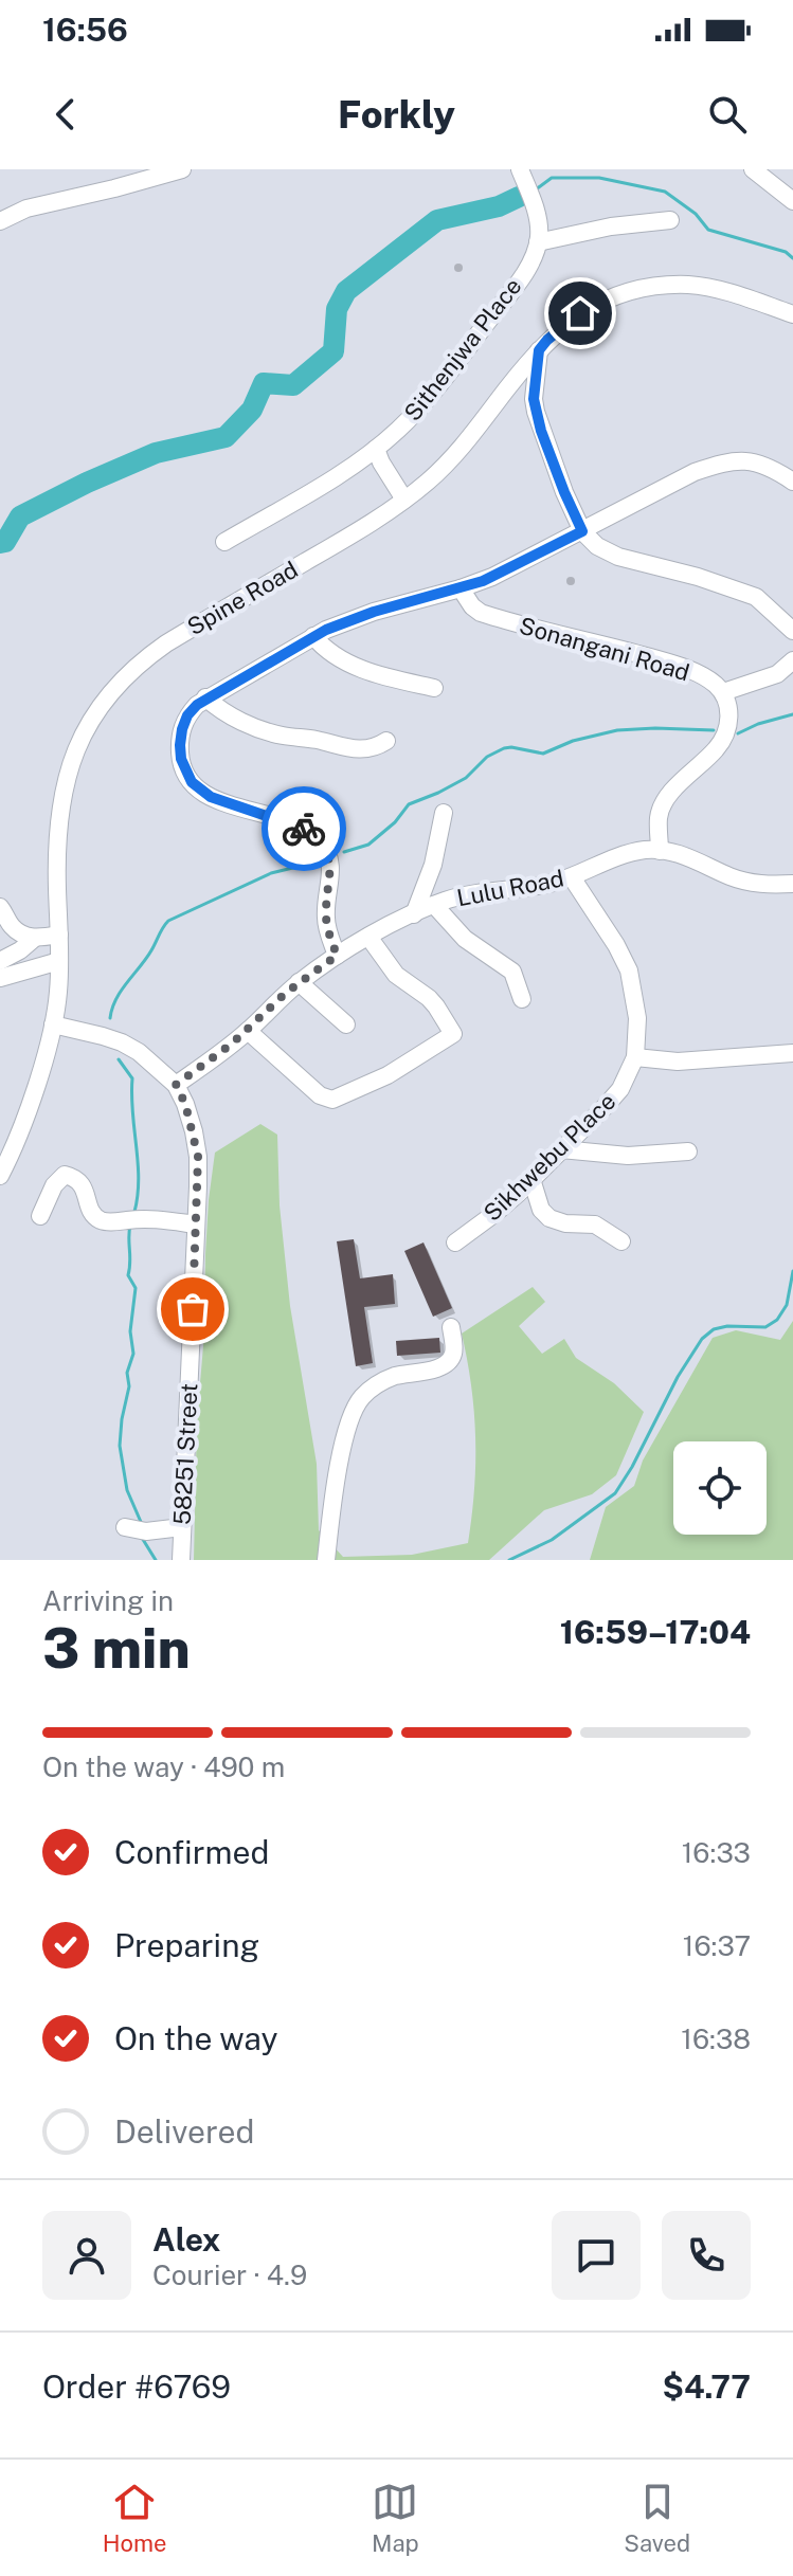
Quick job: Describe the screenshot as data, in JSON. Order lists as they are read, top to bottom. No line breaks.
{"streets":{"street":["Sithenjwa Place","Spine Road","Sonangani Road","Lulu Road","Sikhwebu Place","58251 Street"]},"crossings":[["Spine Road","58251 Street"],["Lulu Road","Sikhwebu Place"],["Lulu Road","58251 Street"]],"page":{"status":"16:56","header":"Forkly","heading":["3 min","Arriving in","16:59–17:04"],"panel":["Alex","Courier · 4.9","Order #6769","$4.77"],"bar":"On the way · 490 m","list":[["Confirmed","16:33"],["Preparing","16:37"],["On the way","16:38"],"Delivered"],"tabs":["Home","Map","Saved"]}}
